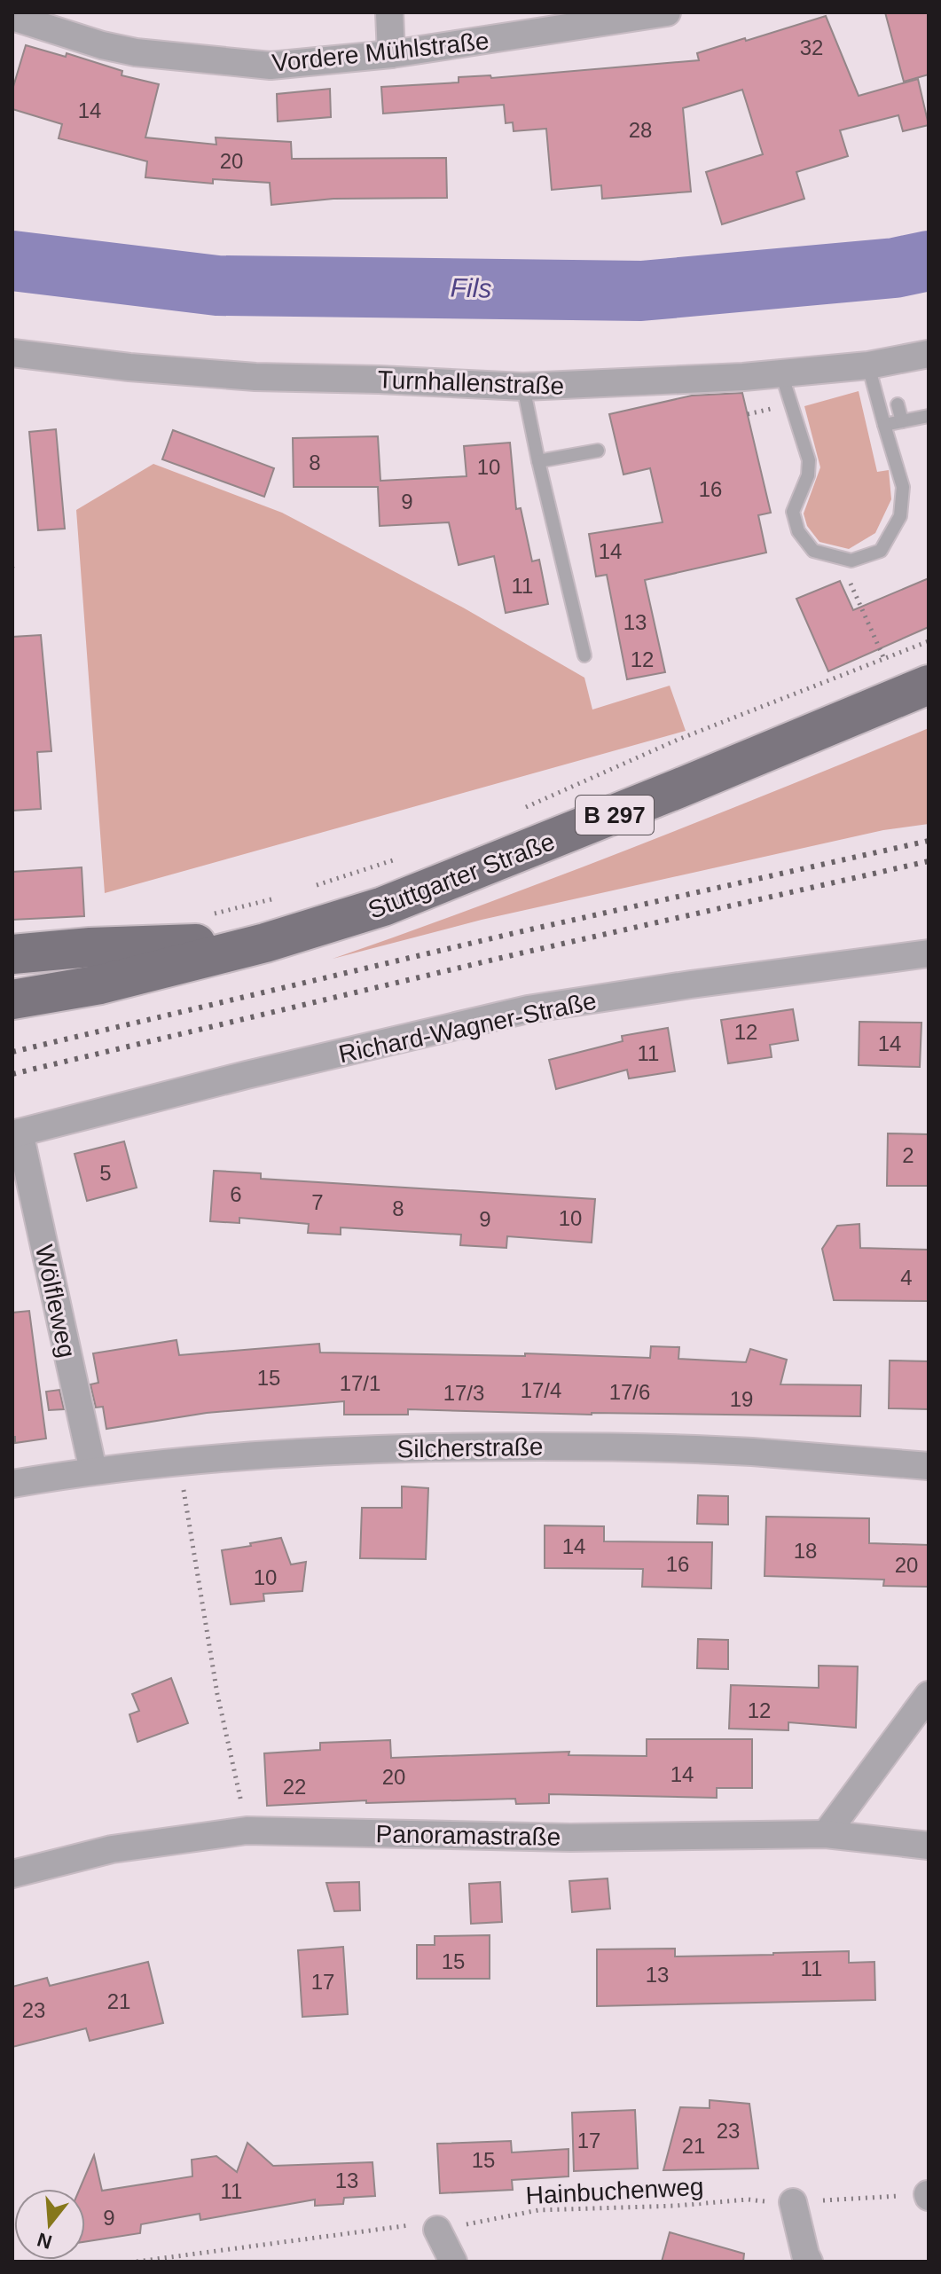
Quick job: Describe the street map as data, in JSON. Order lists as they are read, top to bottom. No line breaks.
{"streets":{"main road":["B 297","Stuttgarter Straße"],"street":["Vordere Mühlstraße","Turnhallenstraße","Richard-Wagner-Straße","Wölfleweg","Silcherstraße","Panoramastraße"],"path":["Hainbuchenweg"]},"crossings":[["Richard-Wagner-Straße","Wölfleweg"],["Wölfleweg","Silcherstraße"]],"water":["Fils"],"house_numbers":["32","14","28","20","8","10","16","9","14","11","13","12","12","14","11","2","5","6","7","8","10","9","4","15","17/1","17/4","17/6","17/3","19","14","18","16","20","10","12","14","20","22","15","11","13","17","21","23","23","17","21","15","13","11","9"],"north":"bottom"}
